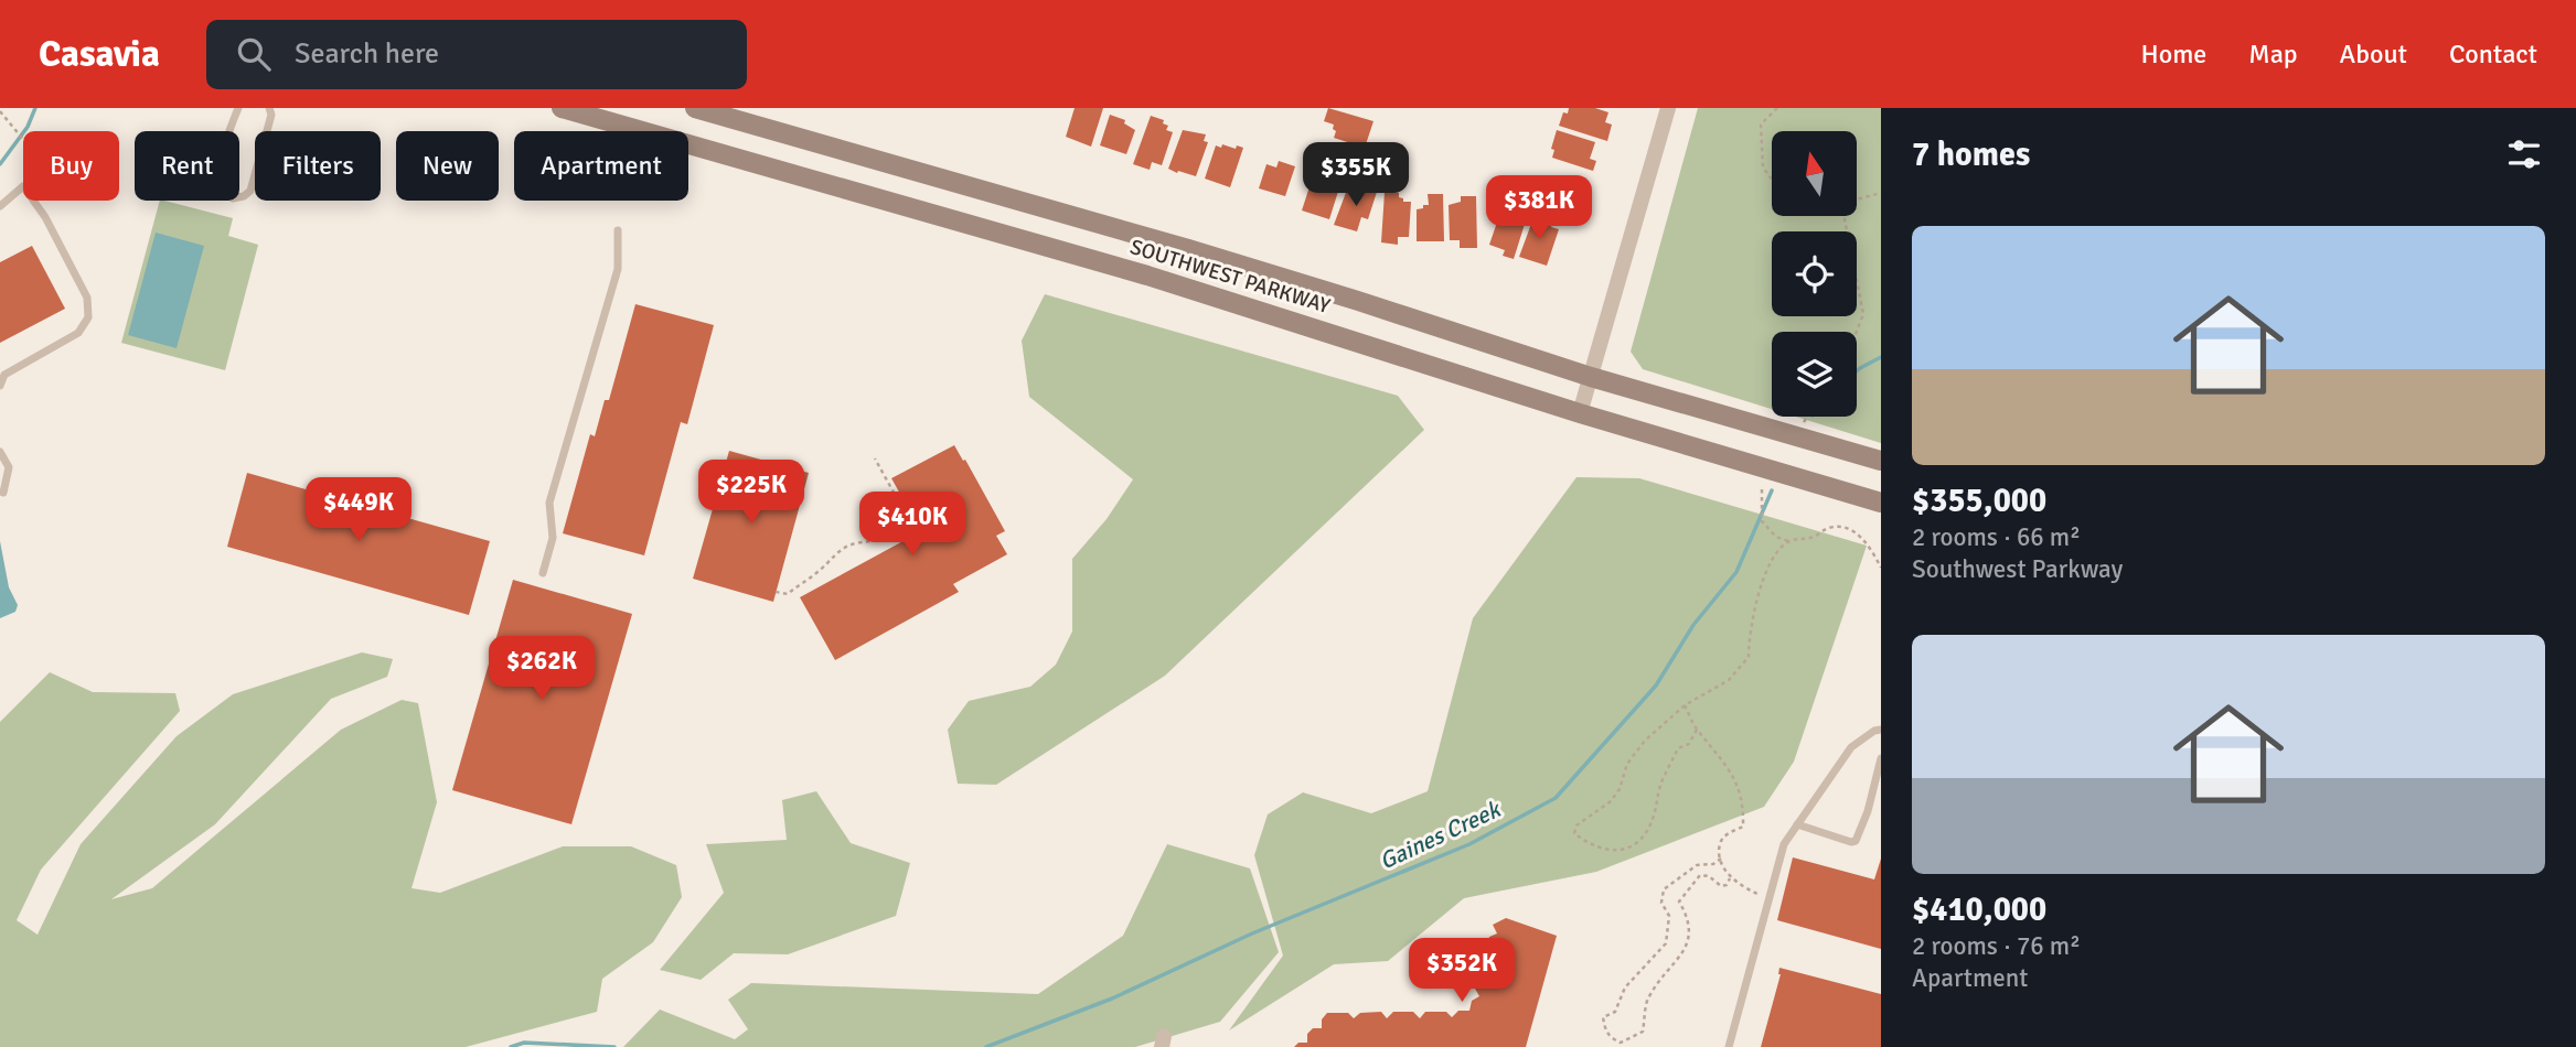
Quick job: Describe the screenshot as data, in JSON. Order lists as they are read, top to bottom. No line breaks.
{"streets":{"main road":["SOUTHWEST PARKWAY"]},"water":["Gaines Creek"],"north":"top","page":{"header":"Casavia","search":"Search here","nav":["Home","Map","About","Contact"],"heading":"7 homes","chip":["Buy","Rent","Filters","New","Apartment"],"price":["$355K","$381K","$225K","$449K","$410K","$262K","$352K"],"list":[{"name":"$355,000","note":"2 rooms · 66 m² · Southwest Parkway"},{"name":"$410,000","note":"2 rooms · 76 m² · Apartment"}]}}
